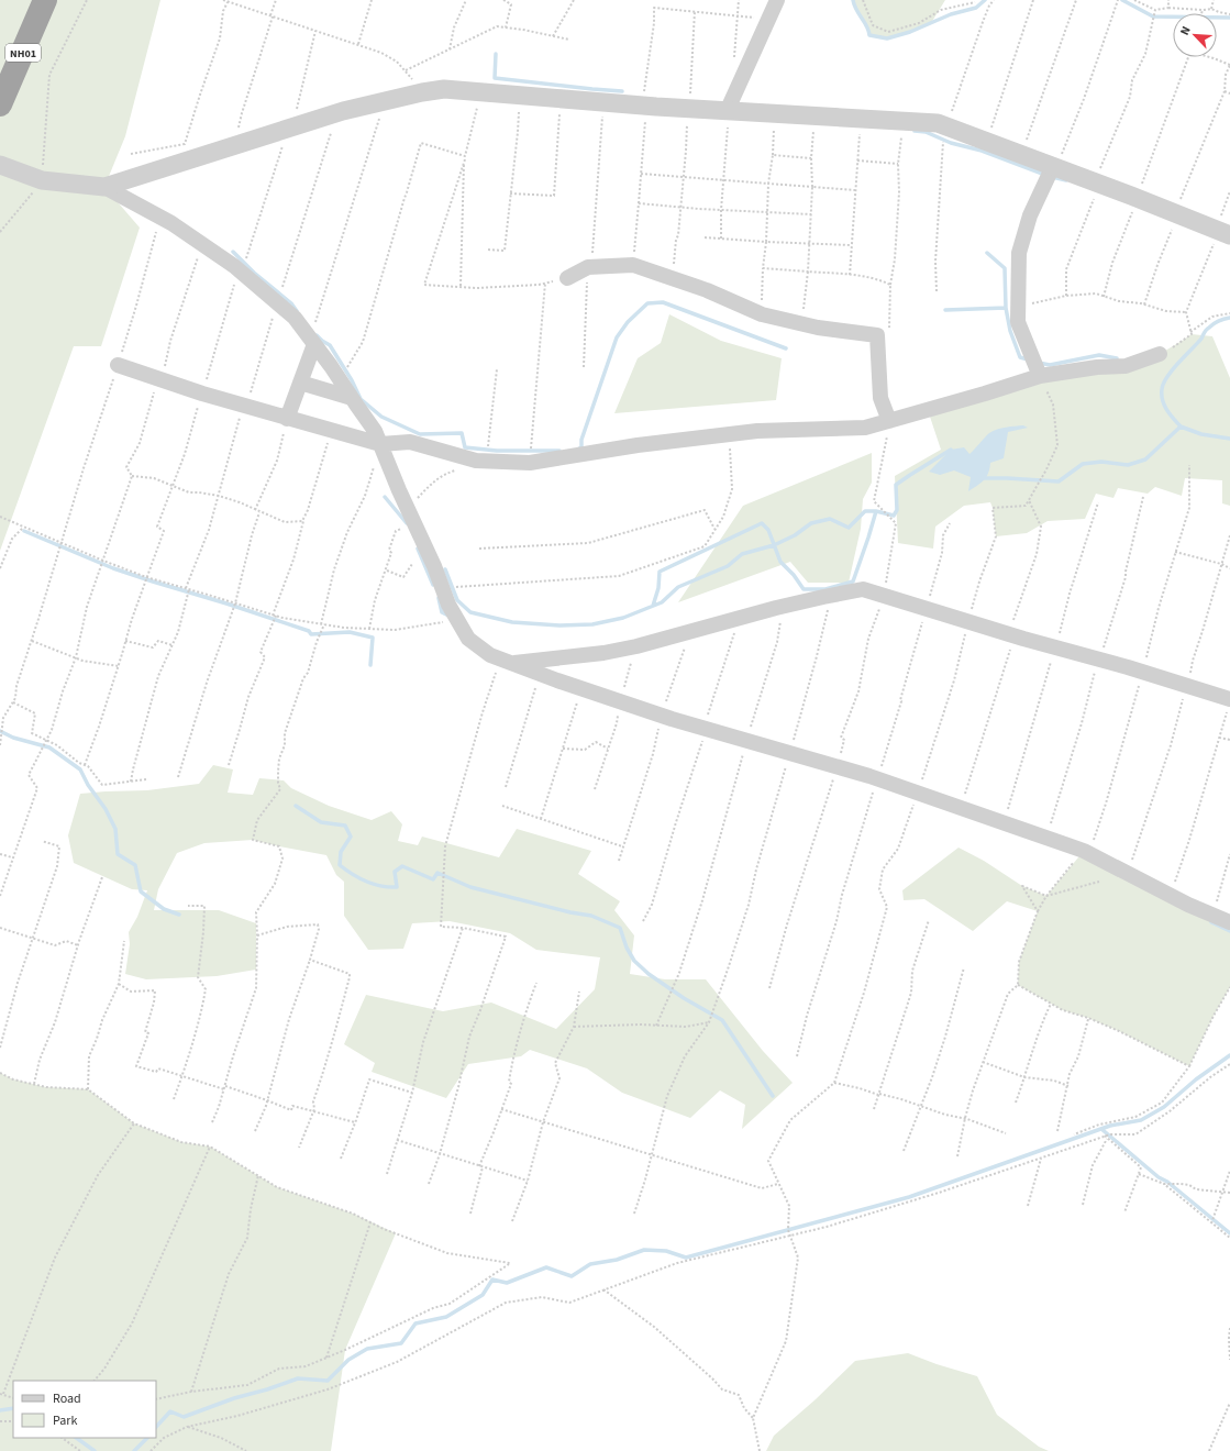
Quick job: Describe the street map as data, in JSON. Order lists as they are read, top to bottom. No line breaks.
{"streets":{"highway":["NH01"]},"legend":["Road","Park"],"north":"top left"}
